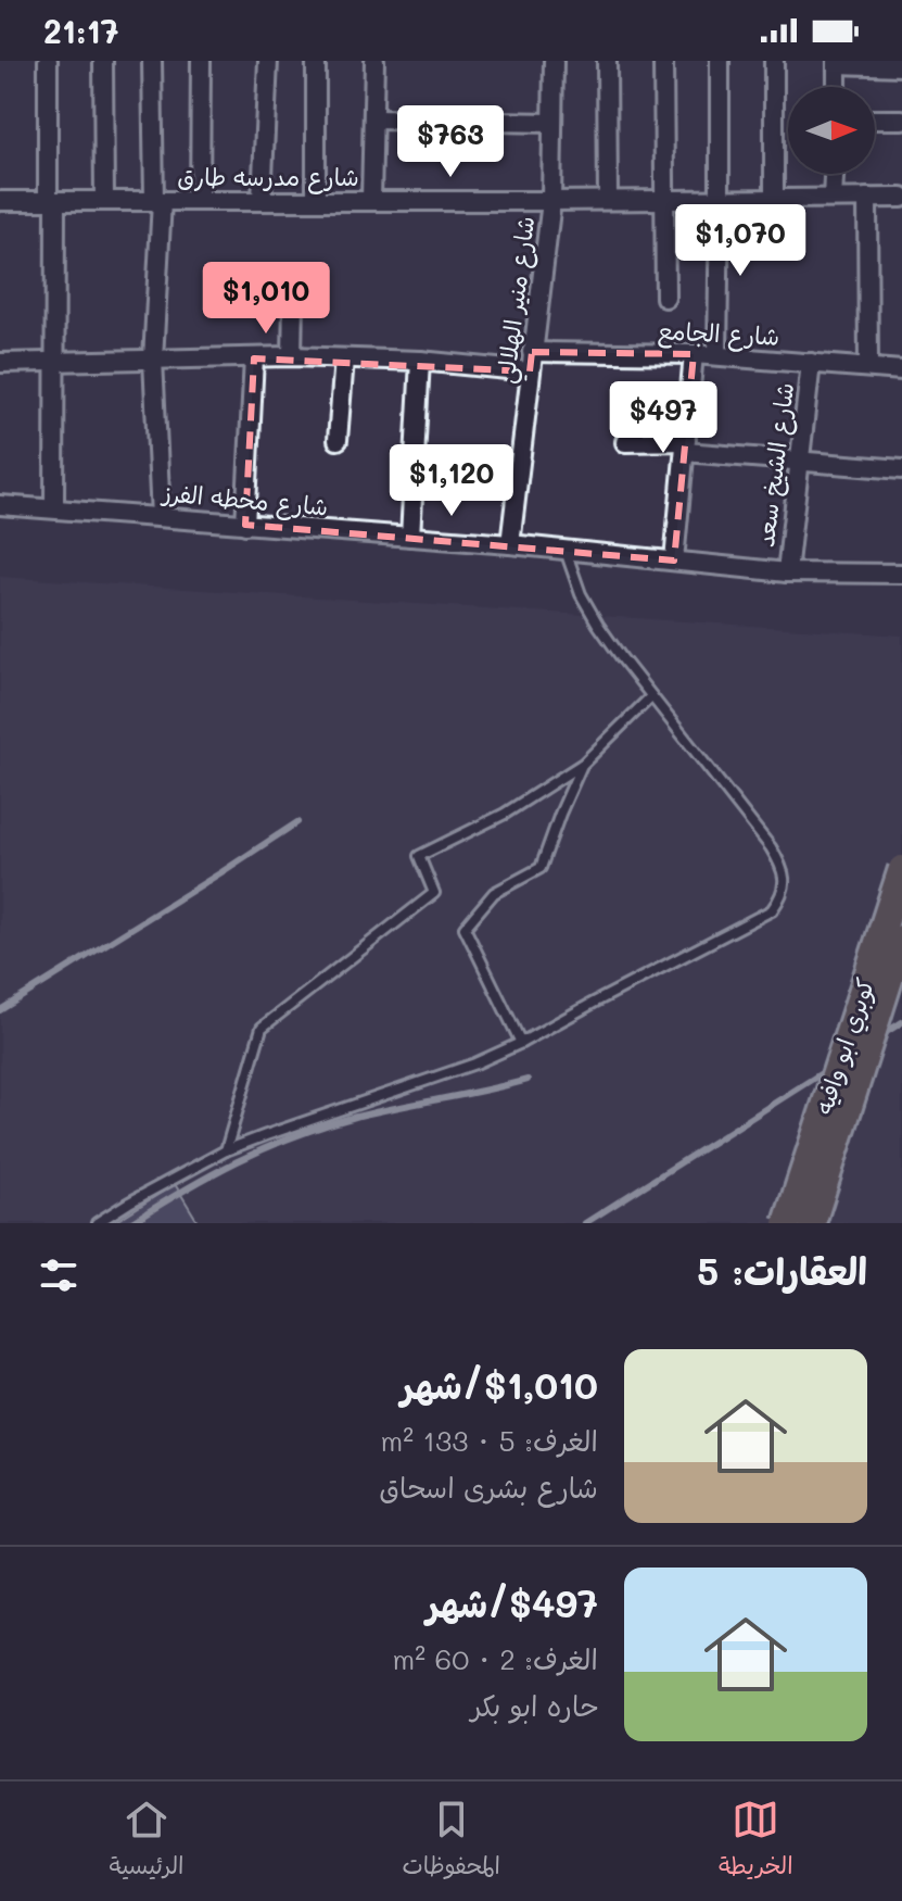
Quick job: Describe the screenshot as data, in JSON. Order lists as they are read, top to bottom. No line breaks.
{"streets":{"main road":["كوبري ابو وافيه"],"street":["شارع مدرسه طارق","شارع منير الهلالي","شارع الجامع","شارع الشيخ سعد","شارع محطه الفرز"]},"crossings":[["شارع مدرسه طارق","شارع منير الهلالي"],["شارع منير الهلالي","شارع الجامع"],["شارع منير الهلالي","شارع محطه الفرز"],["شارع الجامع","شارع الشيخ سعد"],["شارع الشيخ سعد","شارع محطه الفرز"]],"north":"right","page":{"status":"21:17","price":["$763","$1,070","$1,010","$497","$1,120"],"heading":"العقارات: 5","list":[{"name":"$1,010/شهر","note":"الغرف: 5 · 133 m² · شارع بشرى اسحاق"},{"name":"$497/شهر","note":"الغرف: 2 · 60 m² · حاره ابو بكر"}],"tabs":["الخريطة","المحفوظات","الرئيسية"]}}
